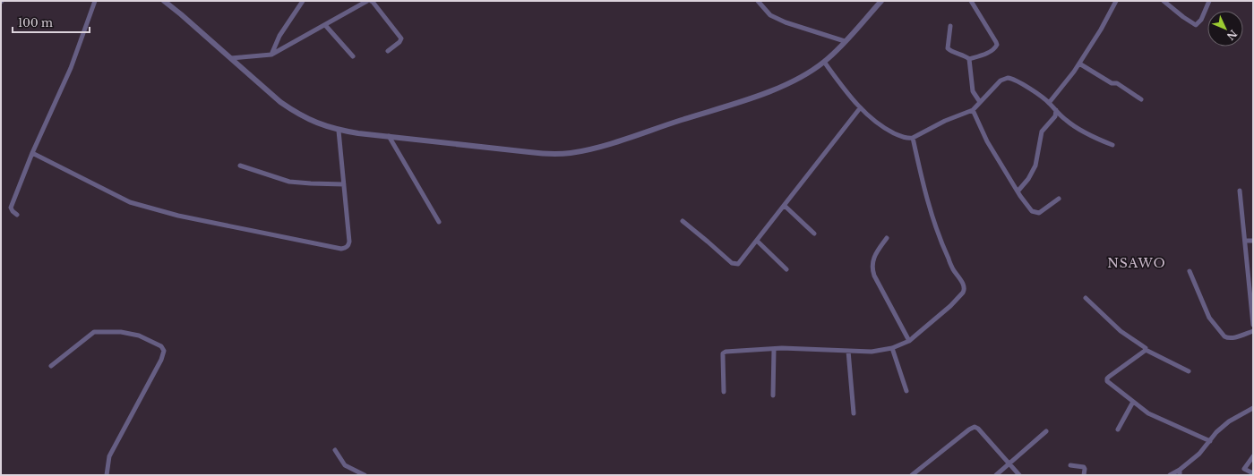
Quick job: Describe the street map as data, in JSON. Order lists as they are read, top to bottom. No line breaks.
{"districts":["NSAWO"],"scale_bar":"100 m","north":"bottom right"}
